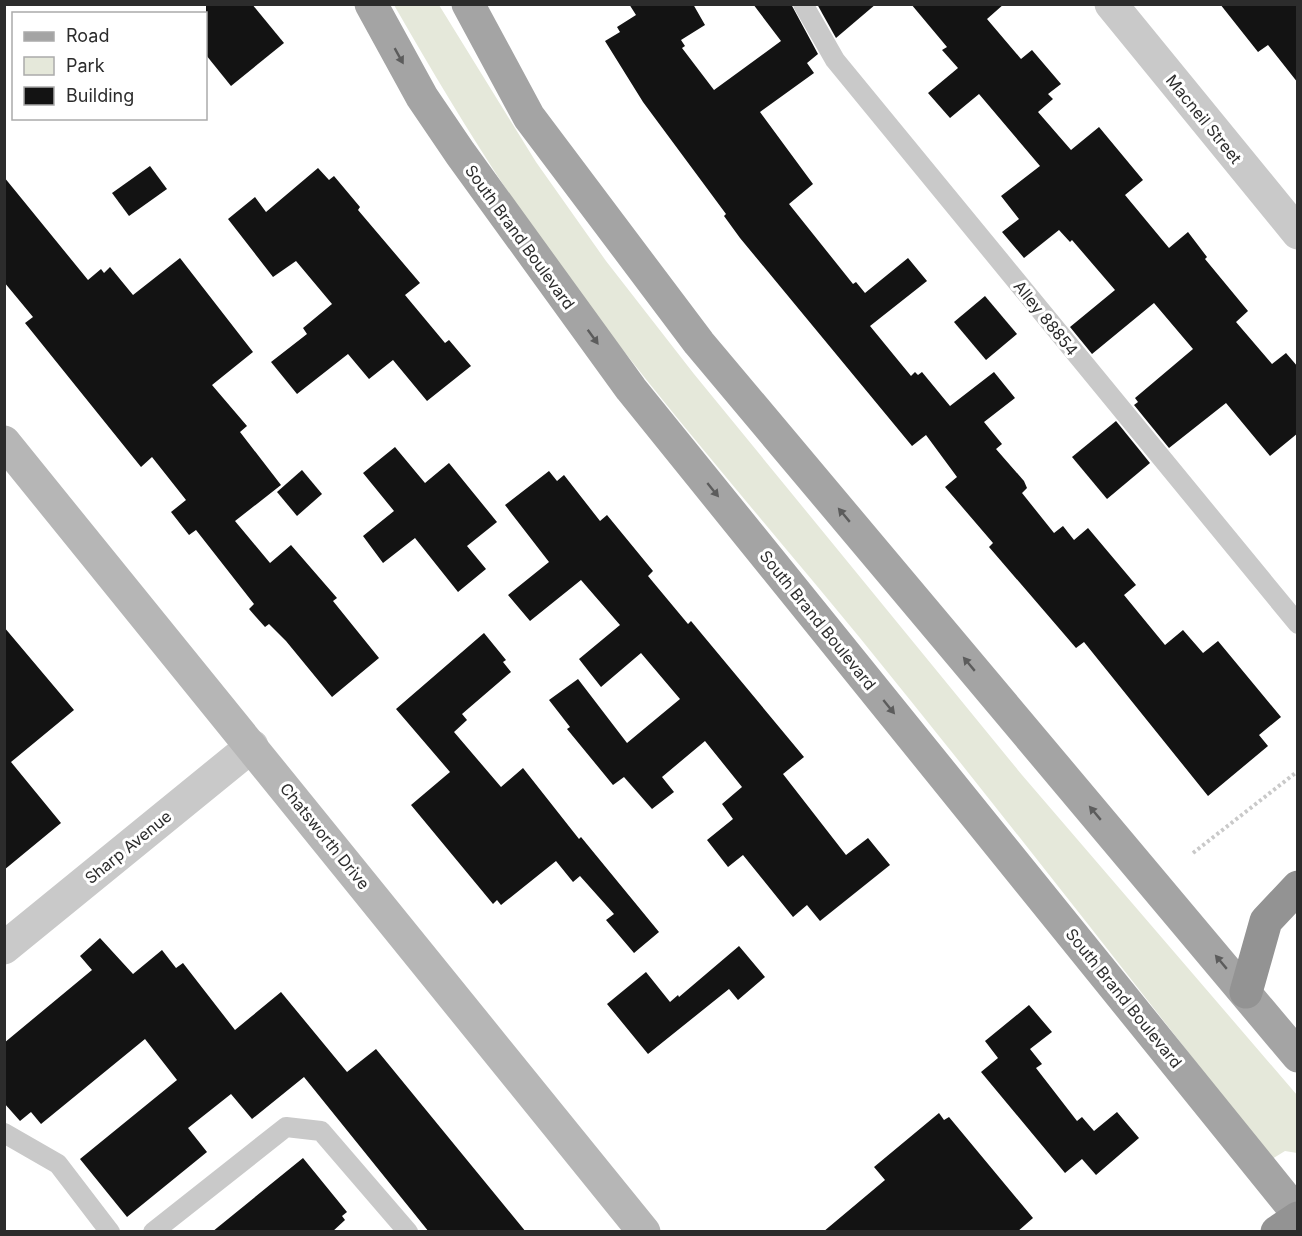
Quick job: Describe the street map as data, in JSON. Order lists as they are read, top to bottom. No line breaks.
{"streets":{"main road":["South Brand Boulevard","Chatsworth Drive"],"street":["Macneil Street","Sharp Avenue"],"lane":["Alley 88854"]},"crossings":[["Chatsworth Drive","Sharp Avenue"]],"legend":["Road","Park","Building"]}
